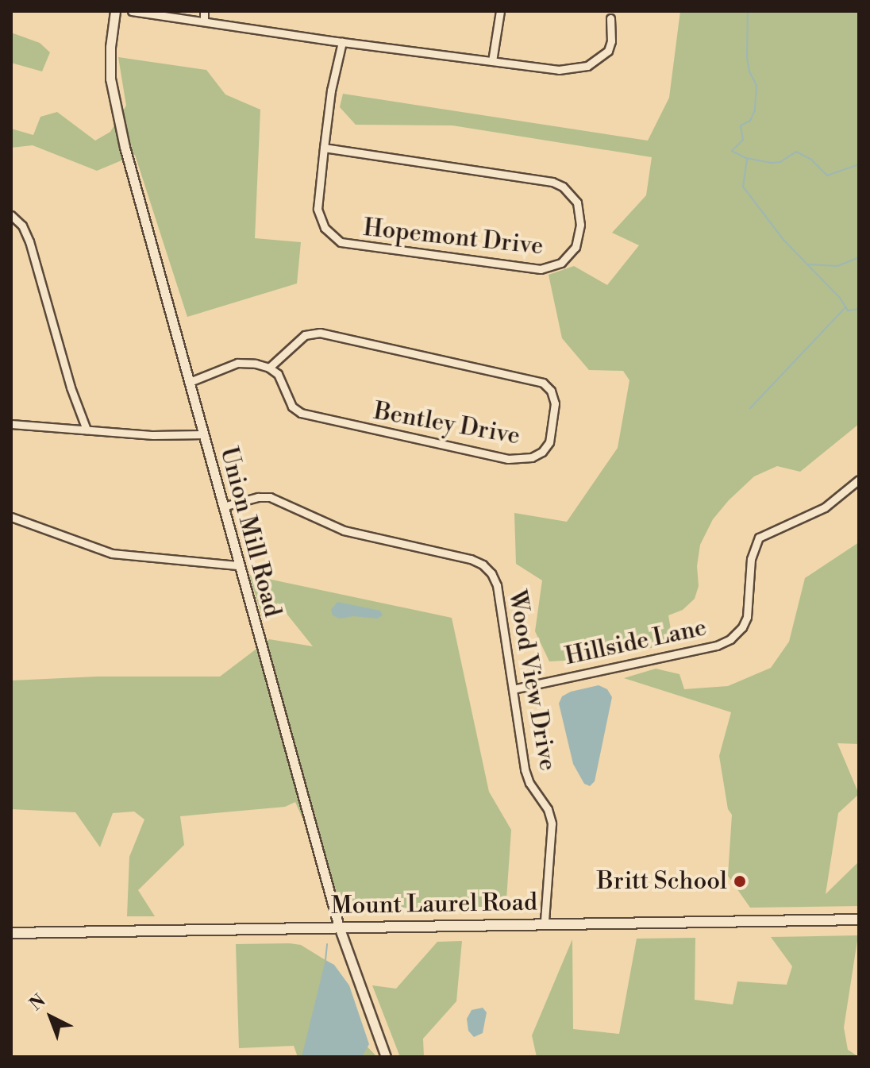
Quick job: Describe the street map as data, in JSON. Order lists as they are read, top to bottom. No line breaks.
{"streets":{"main road":["Mount Laurel Road"],"street":["Hopemont Drive","Bentley Drive","Union Mill Road","Hillside Lane","Wood View Drive"]},"crossings":[["Union Mill Road","Wood View Drive"],["Union Mill Road","Mount Laurel Road"],["Hillside Lane","Wood View Drive"],["Wood View Drive","Mount Laurel Road"]],"places":["Britt School"],"north":"top left"}
